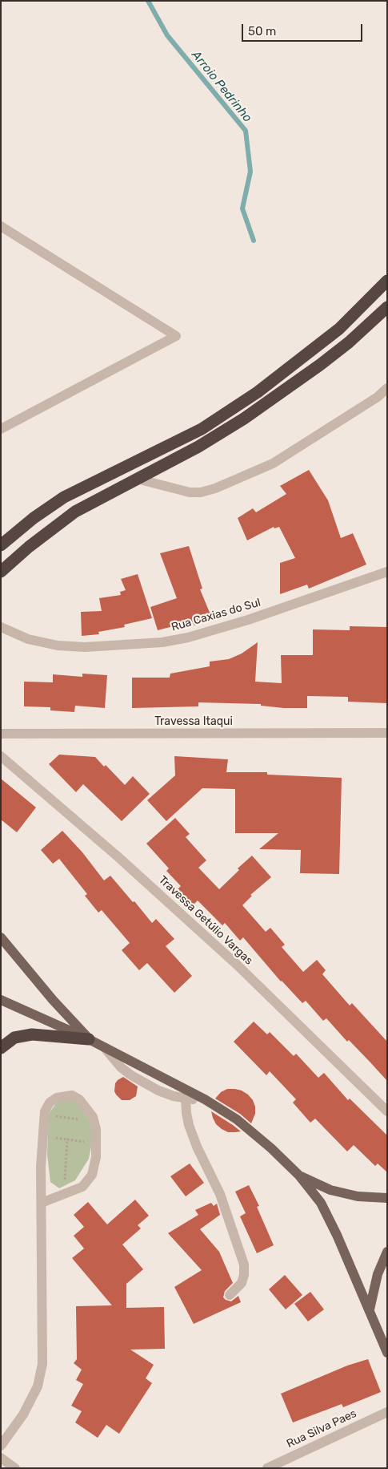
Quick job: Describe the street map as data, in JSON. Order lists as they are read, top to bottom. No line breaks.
{"streets":{"street":["Rua Caxias do Sul","Travessa Itaqui","Travessa Getúlio Vargas","Rua Silva Paes"]},"water":["Arroio Pedrinho"],"scale_bar":"50 m"}
